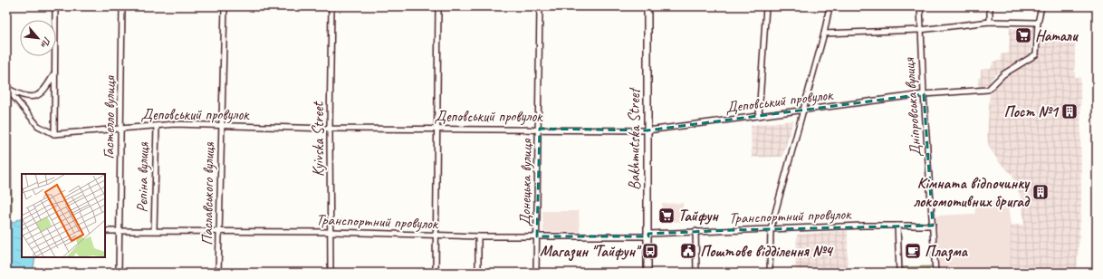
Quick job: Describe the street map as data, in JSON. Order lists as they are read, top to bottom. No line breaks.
{"streets":{"street":["Деповський провулок","Дніпровська вулиця","Гастелло вулиця","Kyivska Street","Bakhmutska Street","Рєпіна вулиця","Донецька вулиця","Паславського вулиця","Транспортний провулок"]},"crossings":[["Деповський провулок","Дніпровська вулиця"],["Деповський провулок","Гастелло вулиця"],["Деповський провулок","Kyivska Street"],["Деповський провулок","Bakhmutska Street"],["Деповський провулок","Рєпіна вулиця"],["Деповський провулок","Донецька вулиця"],["Деповський провулок","Паславського вулиця"],["Дніпровська вулиця","Транспортний провулок"],["Гастелло вулиця","Транспортний провулок"],["Kyivska Street","Транспортний провулок"],["Bakhmutska Street","Транспортний провулок"],["Рєпіна вулиця","Транспортний провулок"],["Донецька вулиця","Транспортний провулок"],["Паславського вулиця","Транспортний провулок"]],"places":{"supermarket":["Натали","Тайфун"],"building":["Пост №1","Кімната відпочинку локомотивних бригад"],"bus stop":["Магазин \"Тайфун\""],"public building":["Поштове відділення №4"],"cafe":["Плазма"]},"north":"bottom right"}
